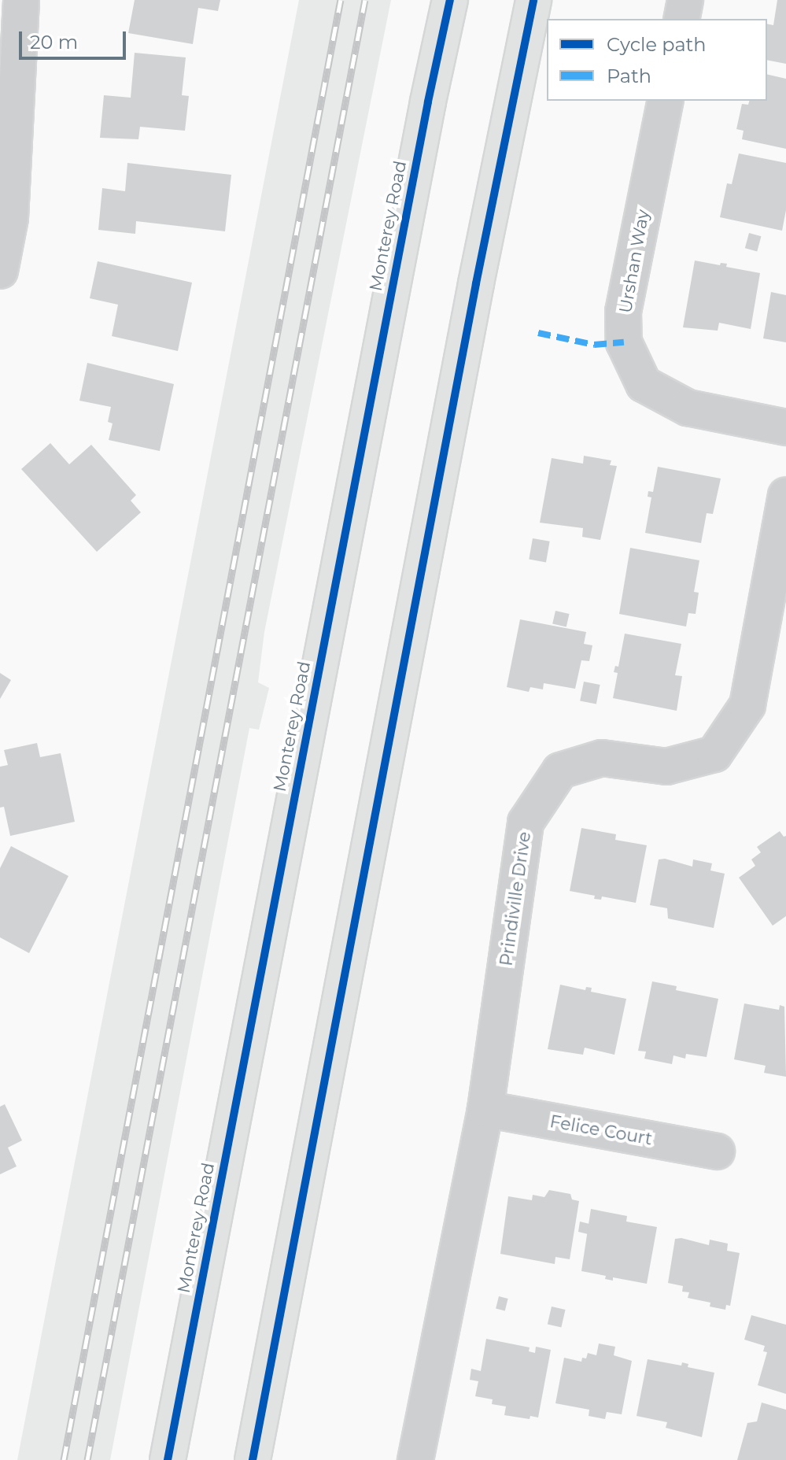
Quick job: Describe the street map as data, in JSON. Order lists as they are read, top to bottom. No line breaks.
{"streets":{"main road":["Monterey Road"],"street":["Urshan Way","Prindiville Drive","Felice Court"]},"crossings":[["Prindiville Drive","Felice Court"]],"legend":["Cycle path","Path"],"scale_bar":"20 m"}
